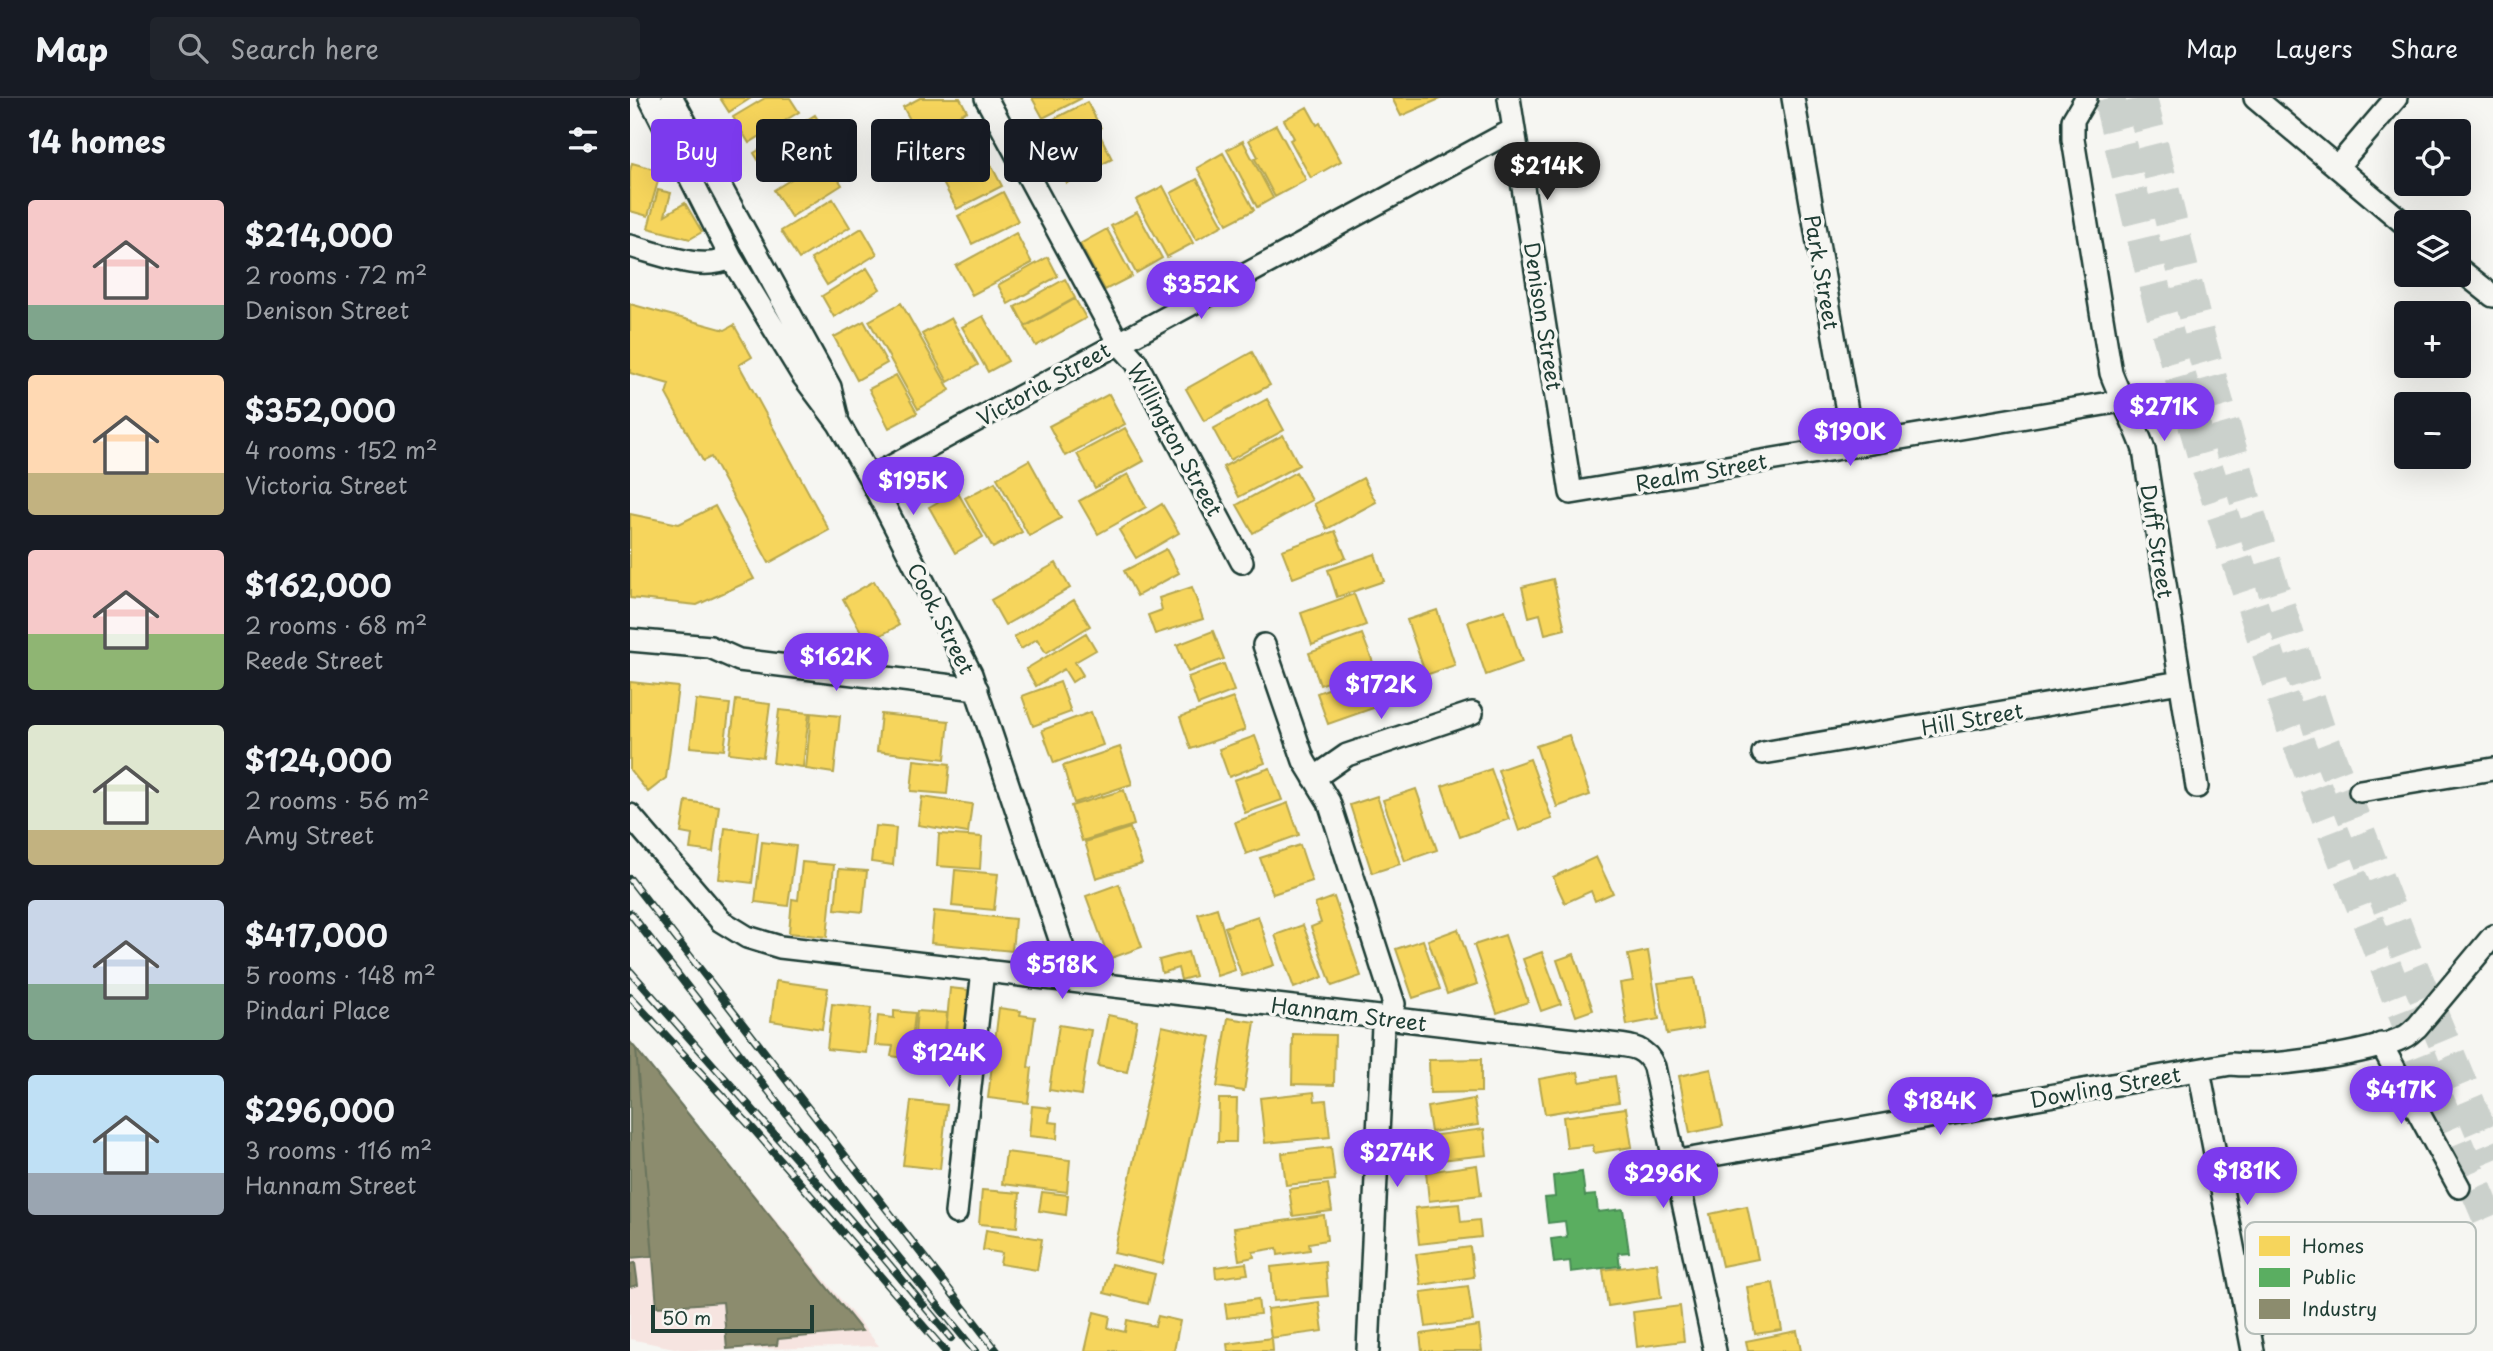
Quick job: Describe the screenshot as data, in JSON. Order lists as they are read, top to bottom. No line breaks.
{"streets":{"street":["Park Street","Denison Street","Victoria Street","Willington Street","Realm Street","Duff Street","Cook Street","Hill Street","Hannam Street","Dowling Street"]},"crossings":[["Park Street","Realm Street"],["Denison Street","Victoria Street"],["Denison Street","Realm Street"],["Victoria Street","Willington Street"],["Victoria Street","Cook Street"],["Realm Street","Duff Street"],["Duff Street","Hill Street"],["Cook Street","Hannam Street"],["Hannam Street","Dowling Street"]],"legend":["Homes","Public","Industry"],"scale_bar":"50 m","page":{"header":"Map","search":"Search here","nav":["Map","Layers","Share"],"heading":"14 homes","map_buttons":["+","−"],"chip":["Buy","Rent","Filters","New"],"price":["$214K","$352K","$271K","$190K","$195K","$162K","$172K","$518K","$124K","$417K","$184K","$274K","$181K","$296K"],"list":[{"name":"$214,000","note":"2 rooms · 72 m² · Denison Street"},{"name":"$352,000","note":"4 rooms · 152 m² · Victoria Street"},{"name":"$162,000","note":"2 rooms · 68 m² · Reede Street"},{"name":"$124,000","note":"2 rooms · 56 m² · Amy Street"},{"name":"$417,000","note":"5 rooms · 148 m² · Pindari Place"},{"name":"$296,000","note":"3 rooms · 116 m² · Hannam Street"}],"scale":"50 m"}}
